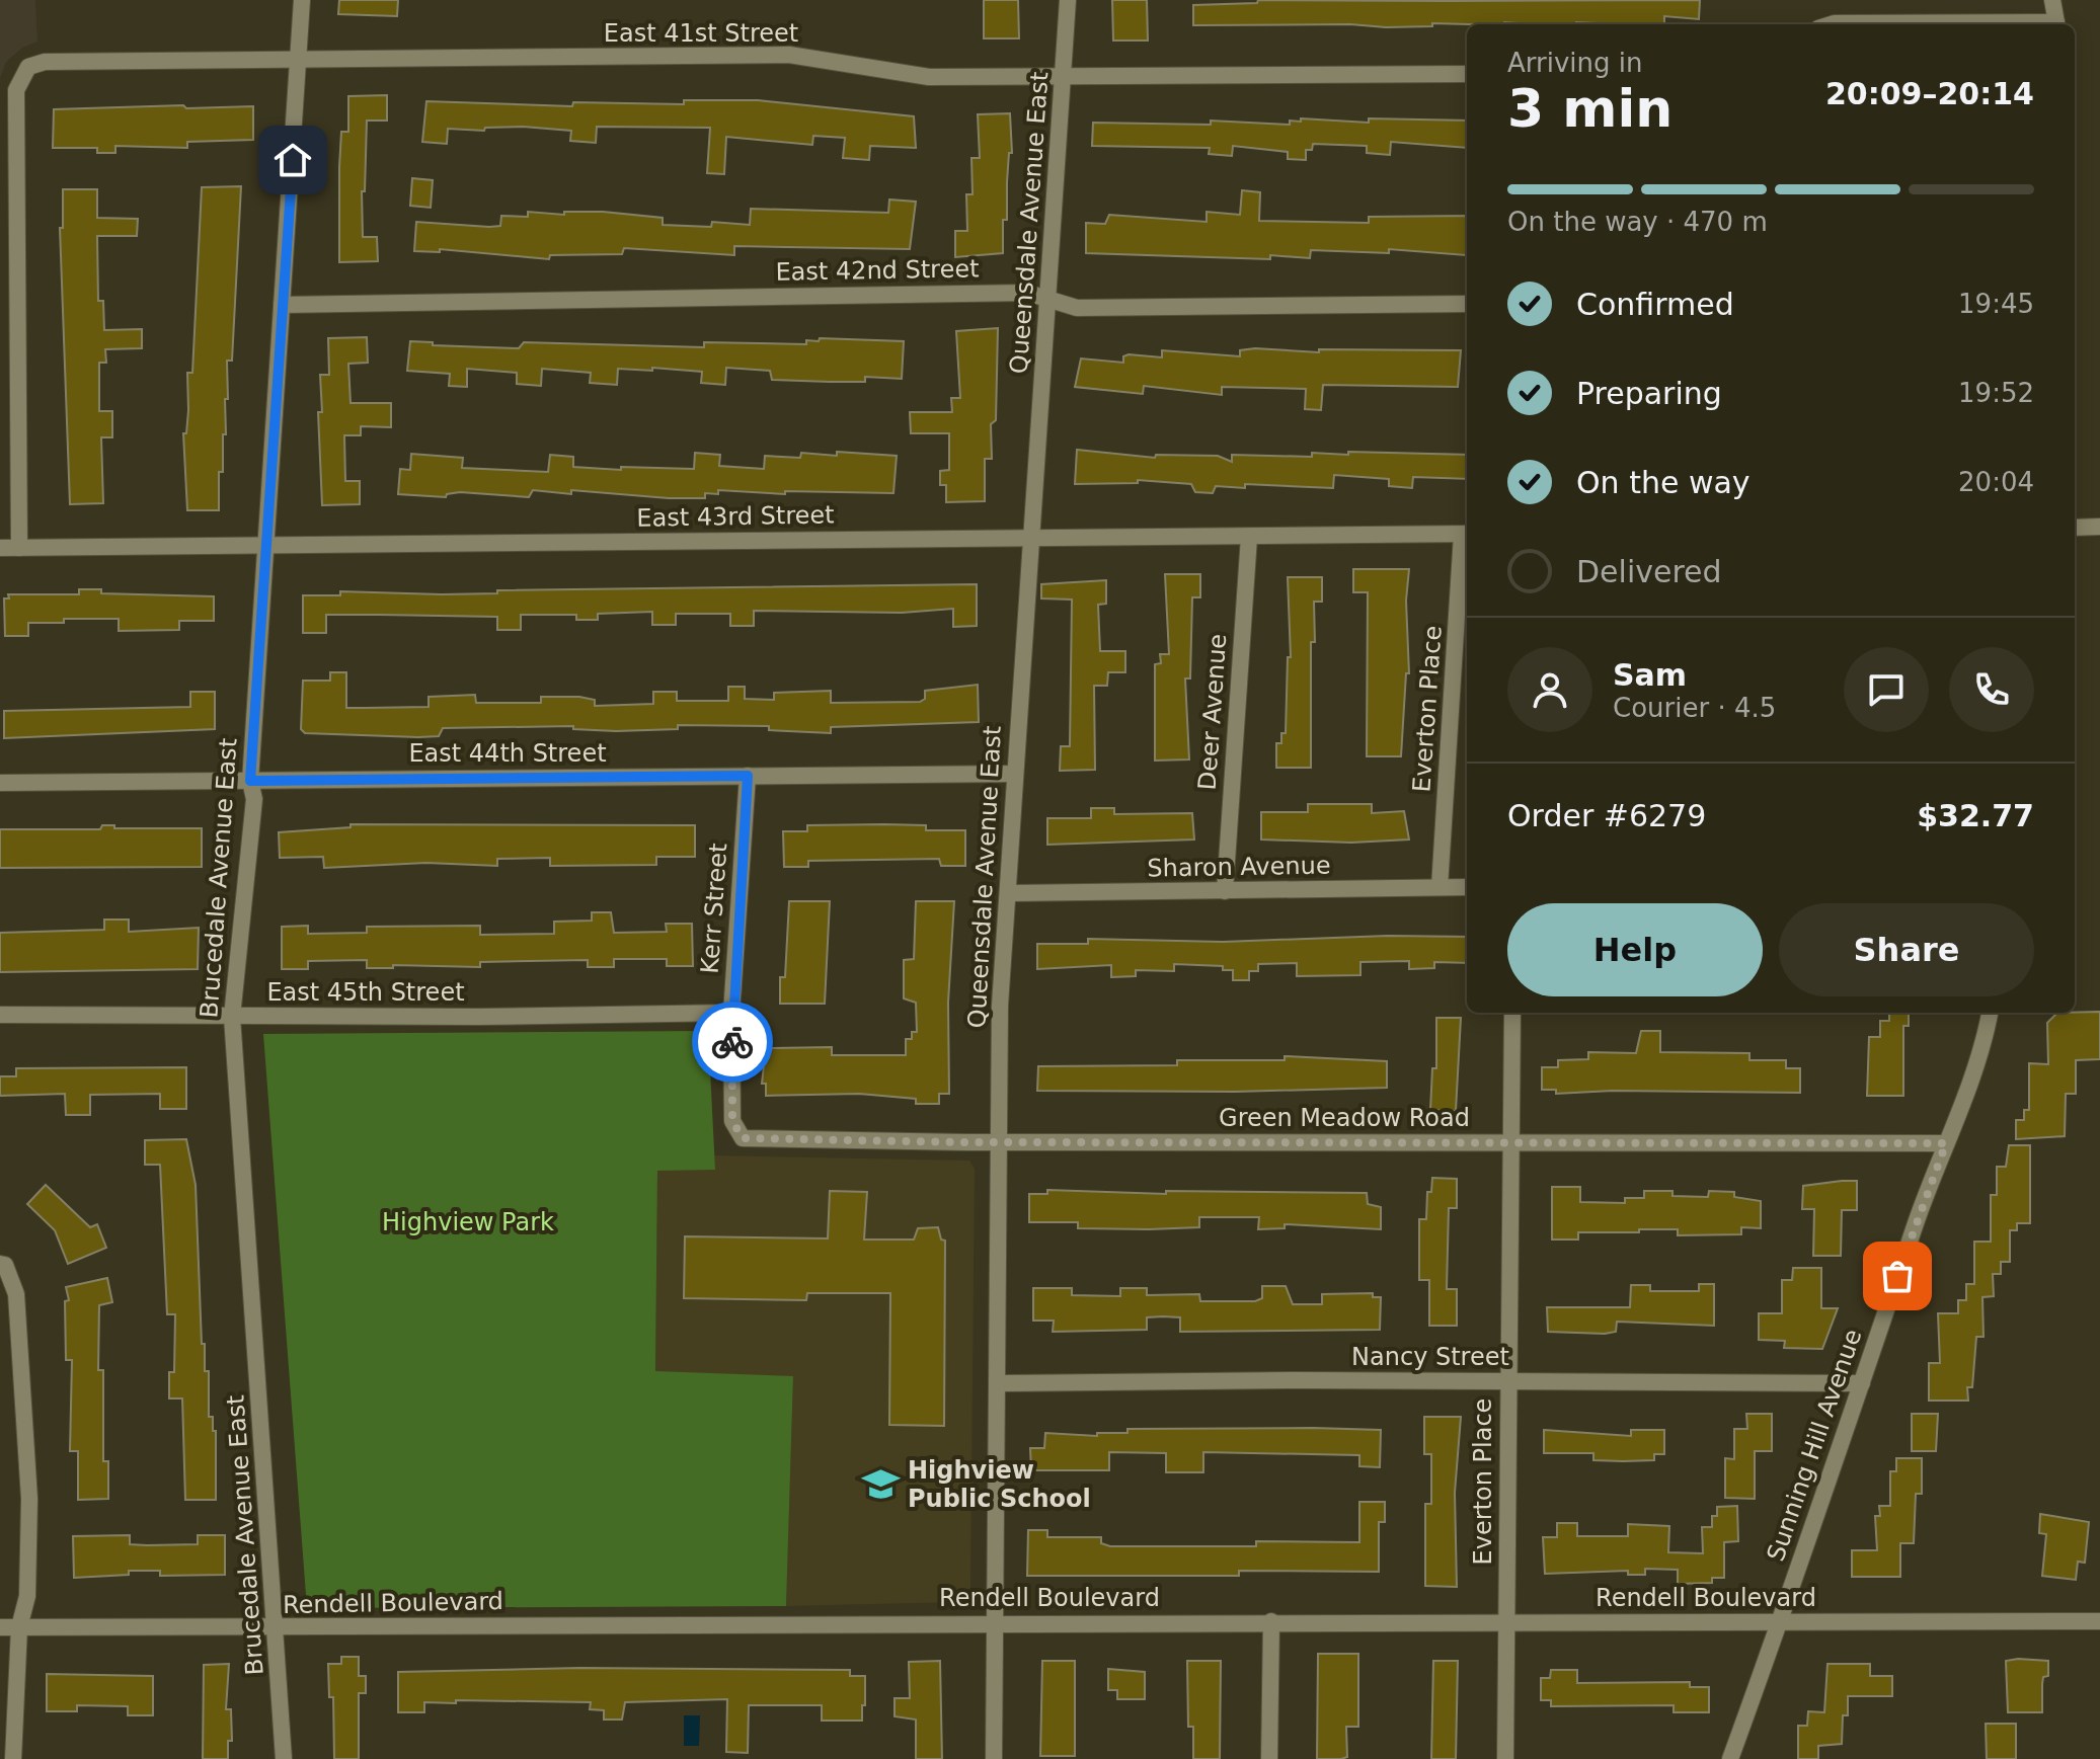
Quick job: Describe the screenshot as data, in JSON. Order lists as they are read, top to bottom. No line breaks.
{"streets":{"street":["East 41st Street","Queensdale Avenue East","East 42nd Street","East 43rd Street","Everton Place","Deer Avenue","East 44th Street","Sharon Avenue","Brucedale Avenue East","Kerr Street","East 45th Street","Green Meadow Road","Nancy Street","Sunning Hill Avenue","Rendell Boulevard"]},"crossings":[["East 41st Street","Queensdale Avenue East"],["East 41st Street","East 43rd Street"],["East 41st Street","Brucedale Avenue East"],["Queensdale Avenue East","East 42nd Street"],["Queensdale Avenue East","East 43rd Street"],["Queensdale Avenue East","East 44th Street"],["Queensdale Avenue East","Sharon Avenue"],["Queensdale Avenue East","Green Meadow Road"],["Queensdale Avenue East","Nancy Street"],["Queensdale Avenue East","Rendell Boulevard"],["East 42nd Street","Brucedale Avenue East"],["East 43rd Street","Everton Place"],["East 43rd Street","Deer Avenue"],["East 43rd Street","Brucedale Avenue East"],["Everton Place","Sharon Avenue"],["Everton Place","Green Meadow Road"],["Everton Place","Nancy Street"],["Everton Place","Rendell Boulevard"],["Deer Avenue","Sharon Avenue"],["East 44th Street","Brucedale Avenue East"],["East 44th Street","Kerr Street"],["Brucedale Avenue East","East 45th Street"],["Brucedale Avenue East","Rendell Boulevard"],["Kerr Street","East 45th Street"],["Kerr Street","Green Meadow Road"],["Green Meadow Road","Sunning Hill Avenue"],["Nancy Street","Sunning Hill Avenue"],["Sunning Hill Avenue","Rendell Boulevard"]],"parks":["Highview Park"],"places":{"school or university":["Highview Public School"]},"page":{"heading":["3 min","Arriving in","20:09–20:14"],"panel":["Sam","Courier · 4.5","Order #6279","$32.77"],"bar":"On the way · 470 m","list":[["Confirmed","19:45"],["Preparing","19:52"],["On the way","20:04"],"Delivered"],"buttons":["Help","Share"]}}
